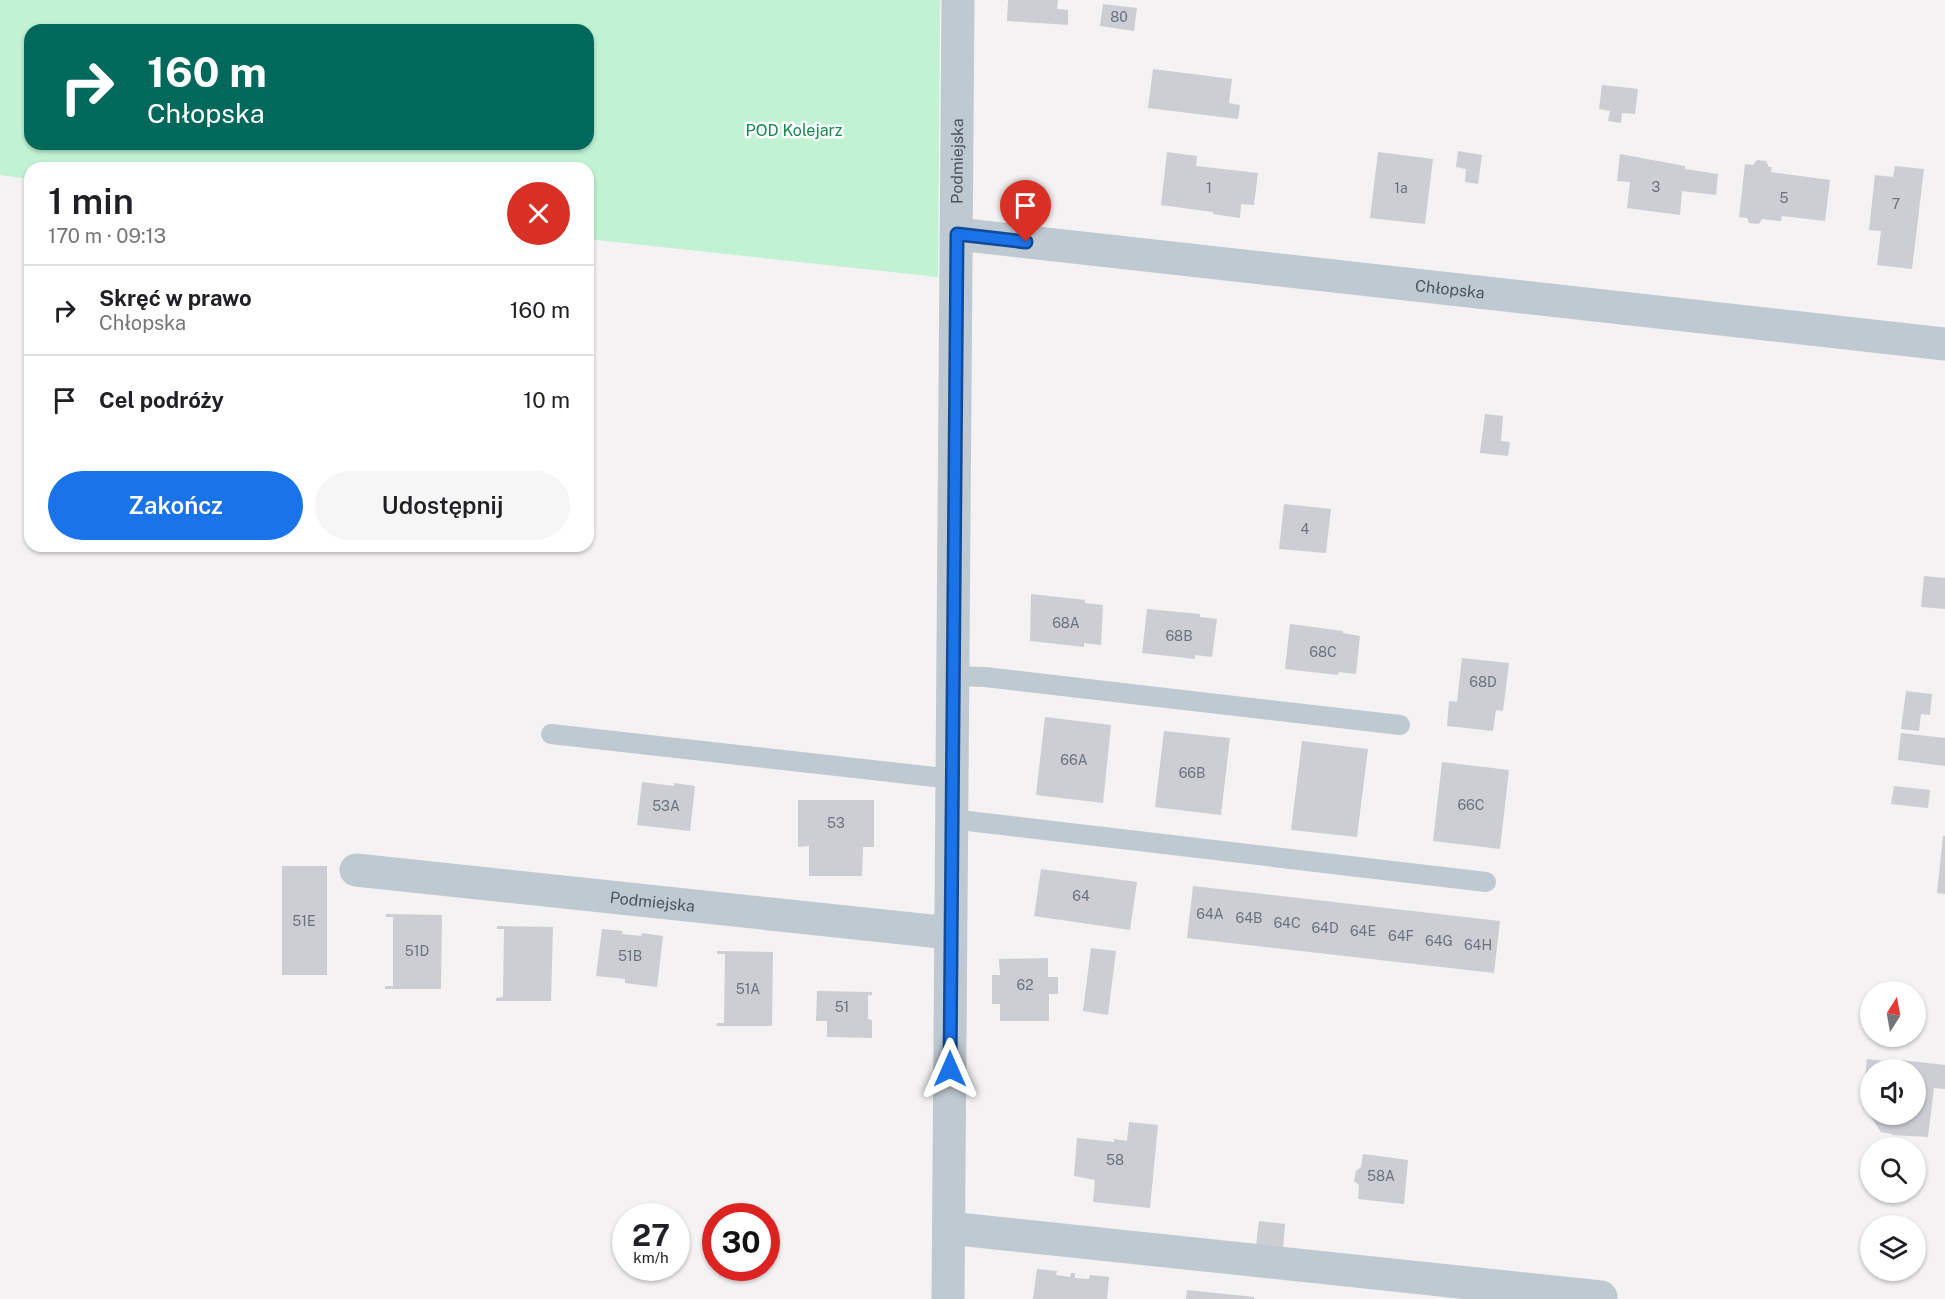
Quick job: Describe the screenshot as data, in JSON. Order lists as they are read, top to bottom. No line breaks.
{"streets":{"street":["Podmiejska","Chłopska"]},"crossings":[["Podmiejska","Chłopska"]],"parks":["POD Kolejarz"],"house_numbers":["80","3","1","1a","5","7","4","68A","68B","68C","68D","66A","66B","66C","53A","53","64","64A","64B","51E","64C","64D","64E","64F","64G","64H","51D","51B","62","51A","51","58","58A"],"north":"top","page":{"turn":["160 m","Chłopska"],"heading":["1 min","170 m · 09:13"],"list":[{"name":"Skręć w prawo","note":"Chłopska","value":"160 m"},{"name":"Cel podróży","value":"10 m"}],"buttons":["Zakończ","Udostępnij"],"speed":"27 km/h","limit":"30"}}
